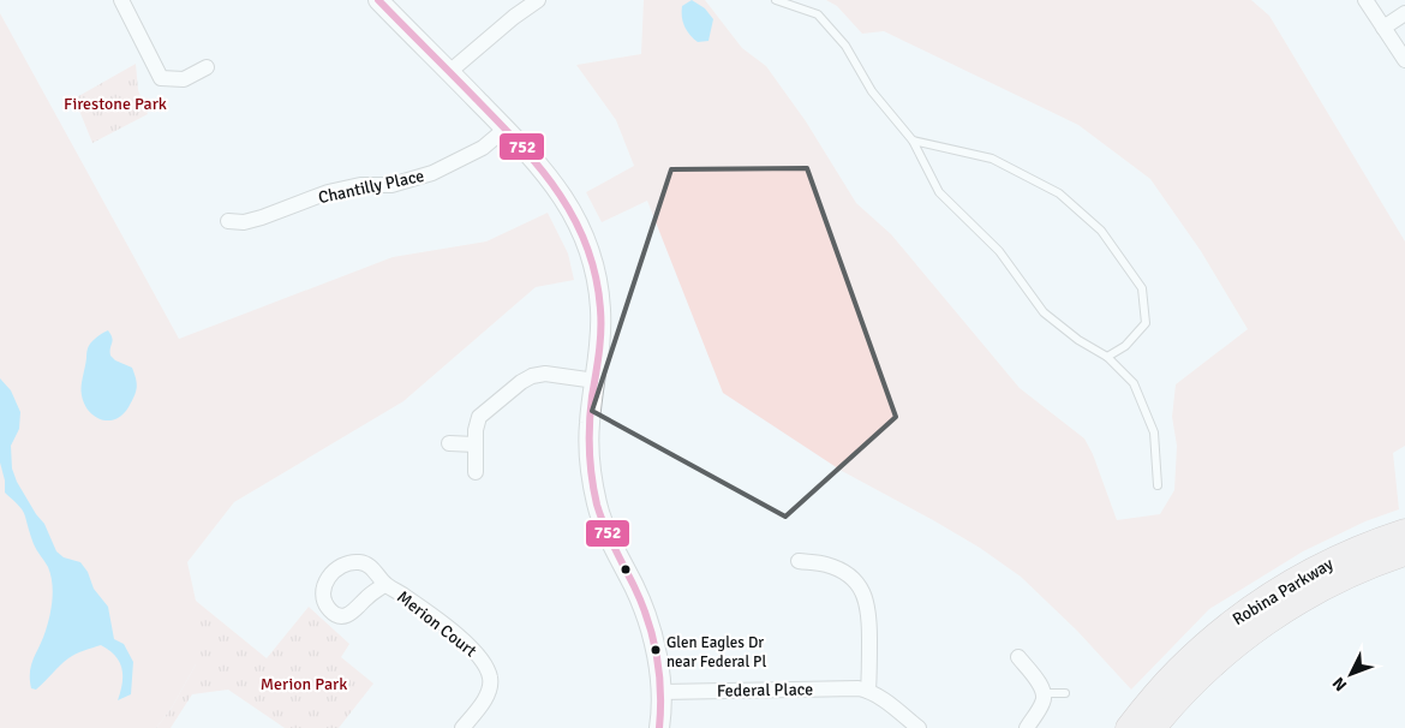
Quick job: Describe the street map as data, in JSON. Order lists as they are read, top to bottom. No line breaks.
{"streets":{"main road":["Robina Parkway"],"street":["Chantilly Place","Merion Court","Federal Place"]},"parks":["Firestone Park","Merion Park"],"places":["Glen Eagles Dr near Federal Pl"],"lines":["transit line 752"],"north":"bottom left"}
